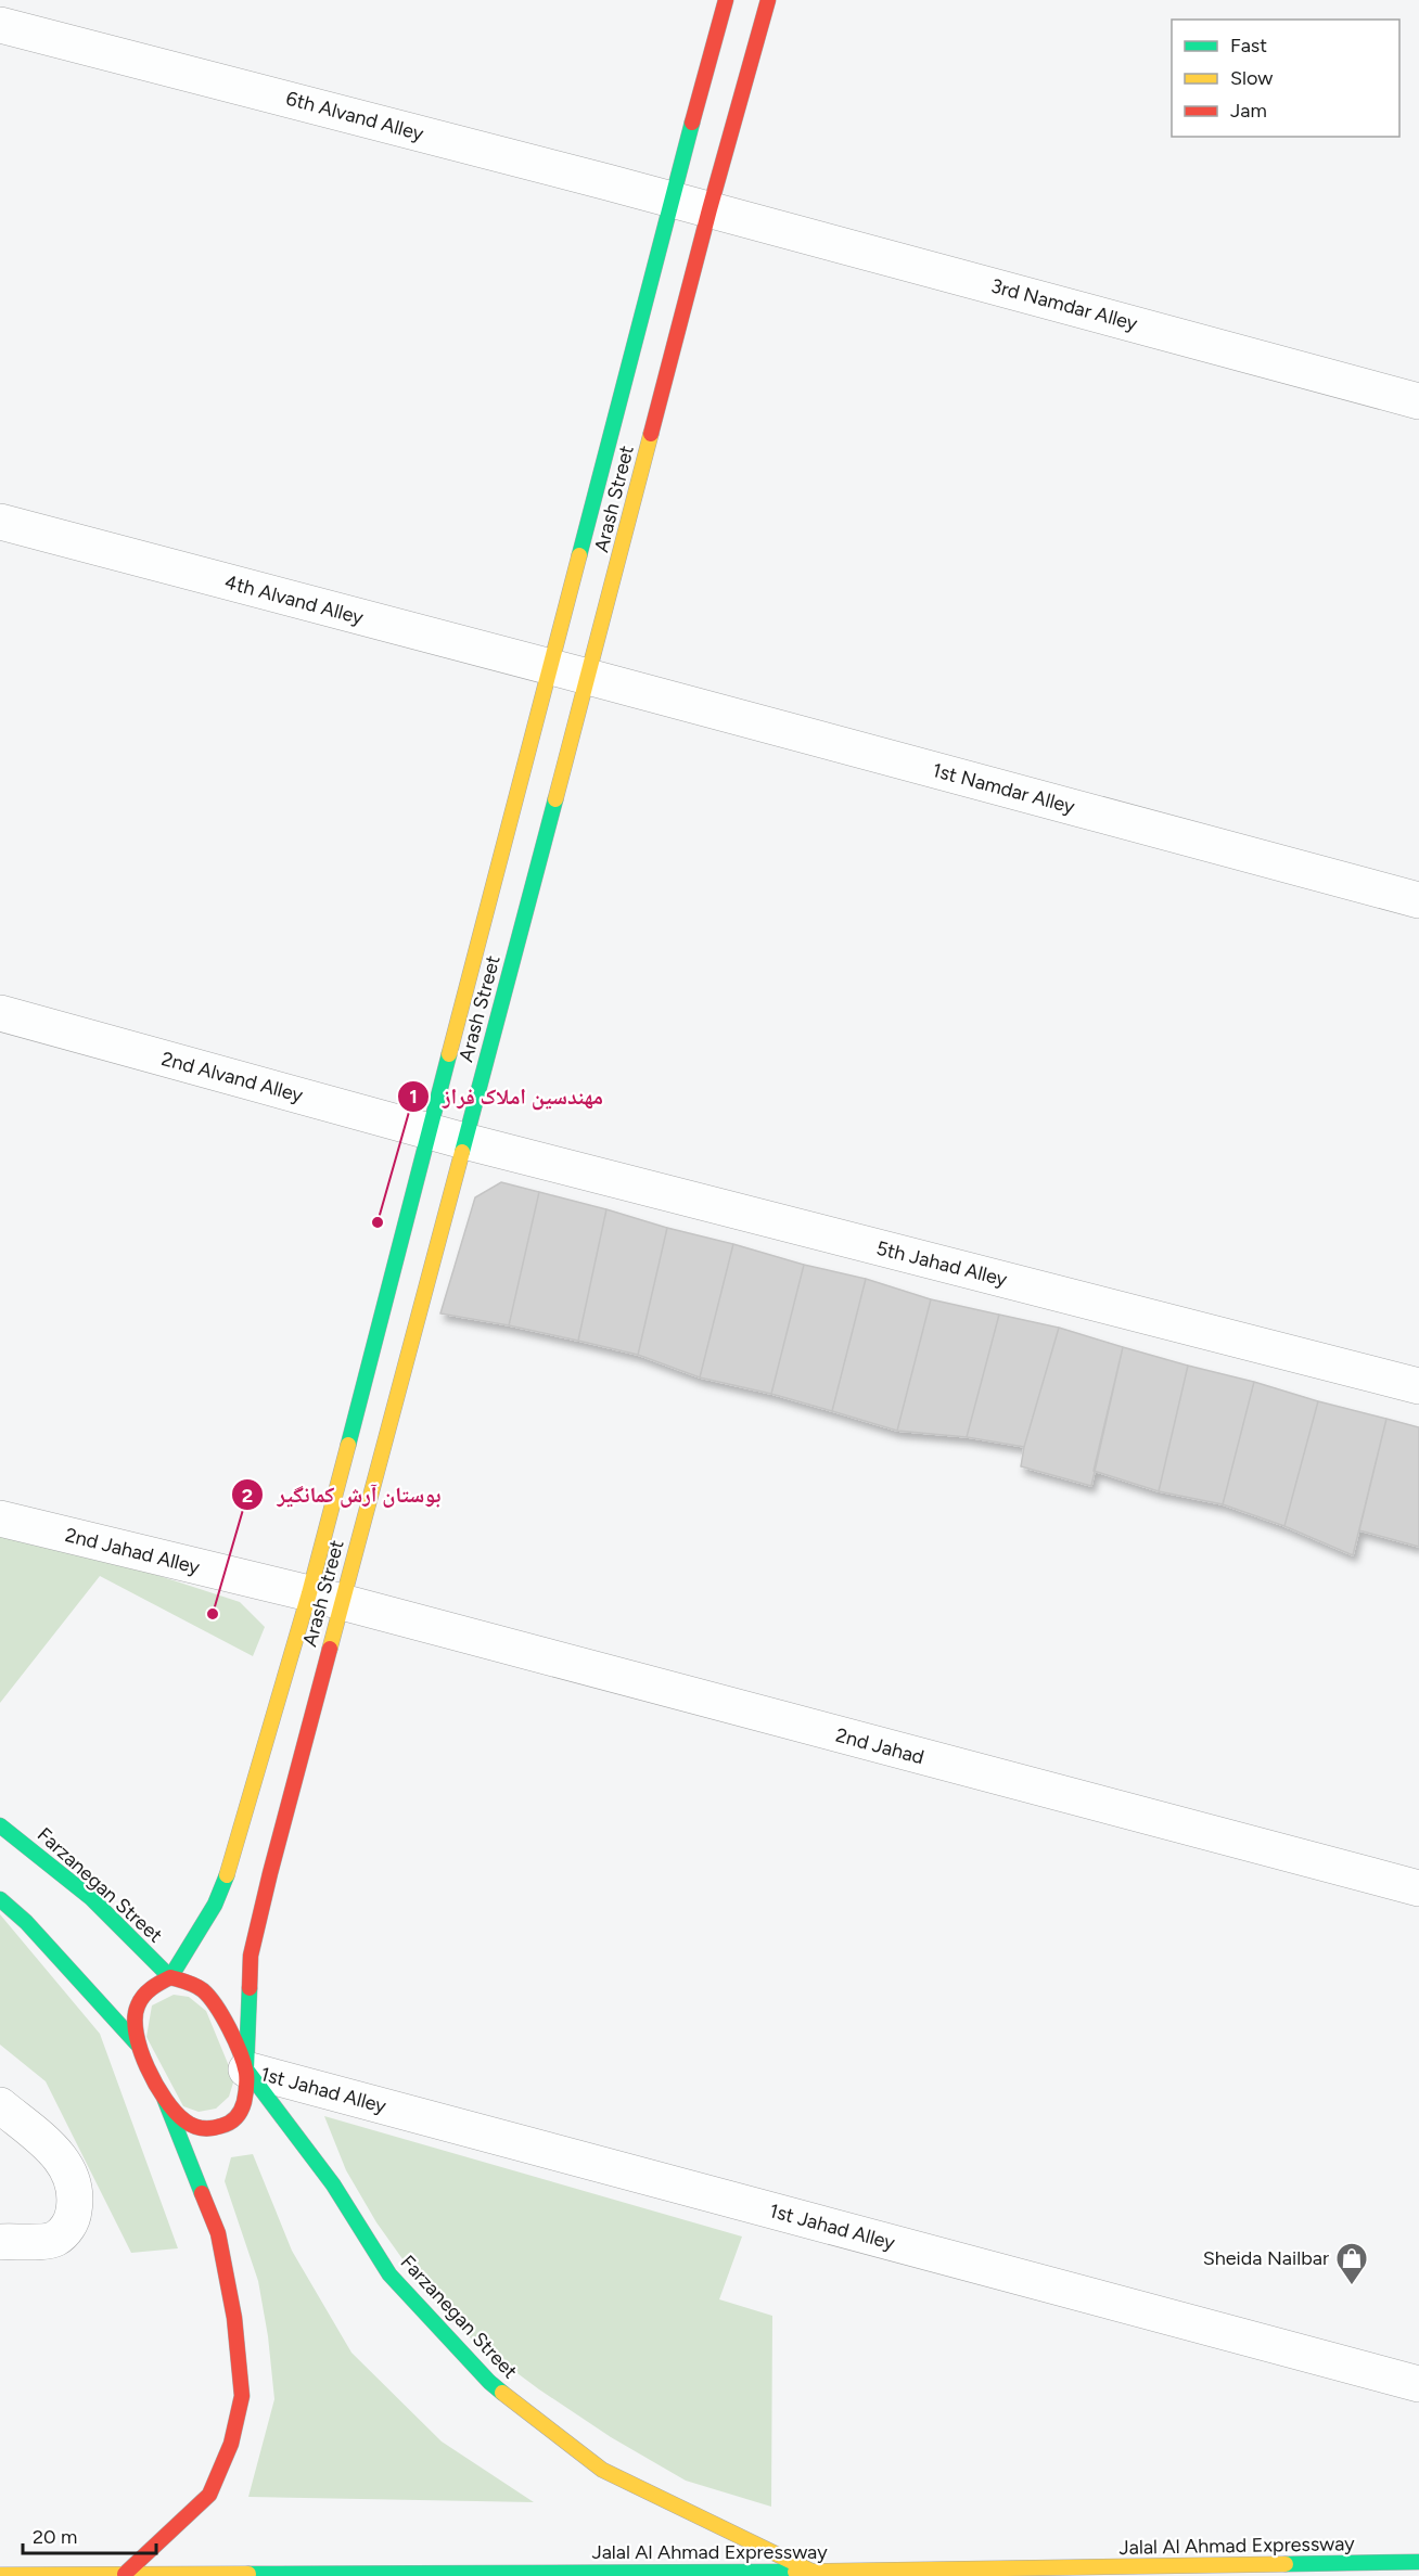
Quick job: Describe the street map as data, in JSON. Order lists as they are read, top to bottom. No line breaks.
{"streets":{"main road":["Arash Street","Farzanegan Street","Jalal Al Ahmad Expressway"],"street":["6th Alvand Alley","3rd Namdar Alley","4th Alvand Alley","1st Namdar Alley","2nd Alvand Alley","5th Jahad Alley","2nd Jahad Alley","2nd Jahad","1st Jahad Alley"]},"crossings":[["6th Alvand Alley","3rd Namdar Alley"],["6th Alvand Alley","Arash Street"],["3rd Namdar Alley","Arash Street"],["Arash Street","4th Alvand Alley"],["Arash Street","1st Namdar Alley"],["Arash Street","2nd Alvand Alley"],["Arash Street","5th Jahad Alley"],["Arash Street","2nd Jahad Alley"],["Arash Street","2nd Jahad"],["Arash Street","Farzanegan Street"],["Arash Street","1st Jahad Alley"],["4th Alvand Alley","1st Namdar Alley"],["2nd Alvand Alley","5th Jahad Alley"],["2nd Jahad Alley","2nd Jahad"],["Farzanegan Street","1st Jahad Alley"],["Farzanegan Street","Jalal Al Ahmad Expressway"]],"places":{"other":["مهندسین املاک فراز","بوستان آرش کمانگیر"],"shop":["Sheida Nailbar"]},"legend":["Fast","Slow","Jam"],"scale_bar":"20 m"}
